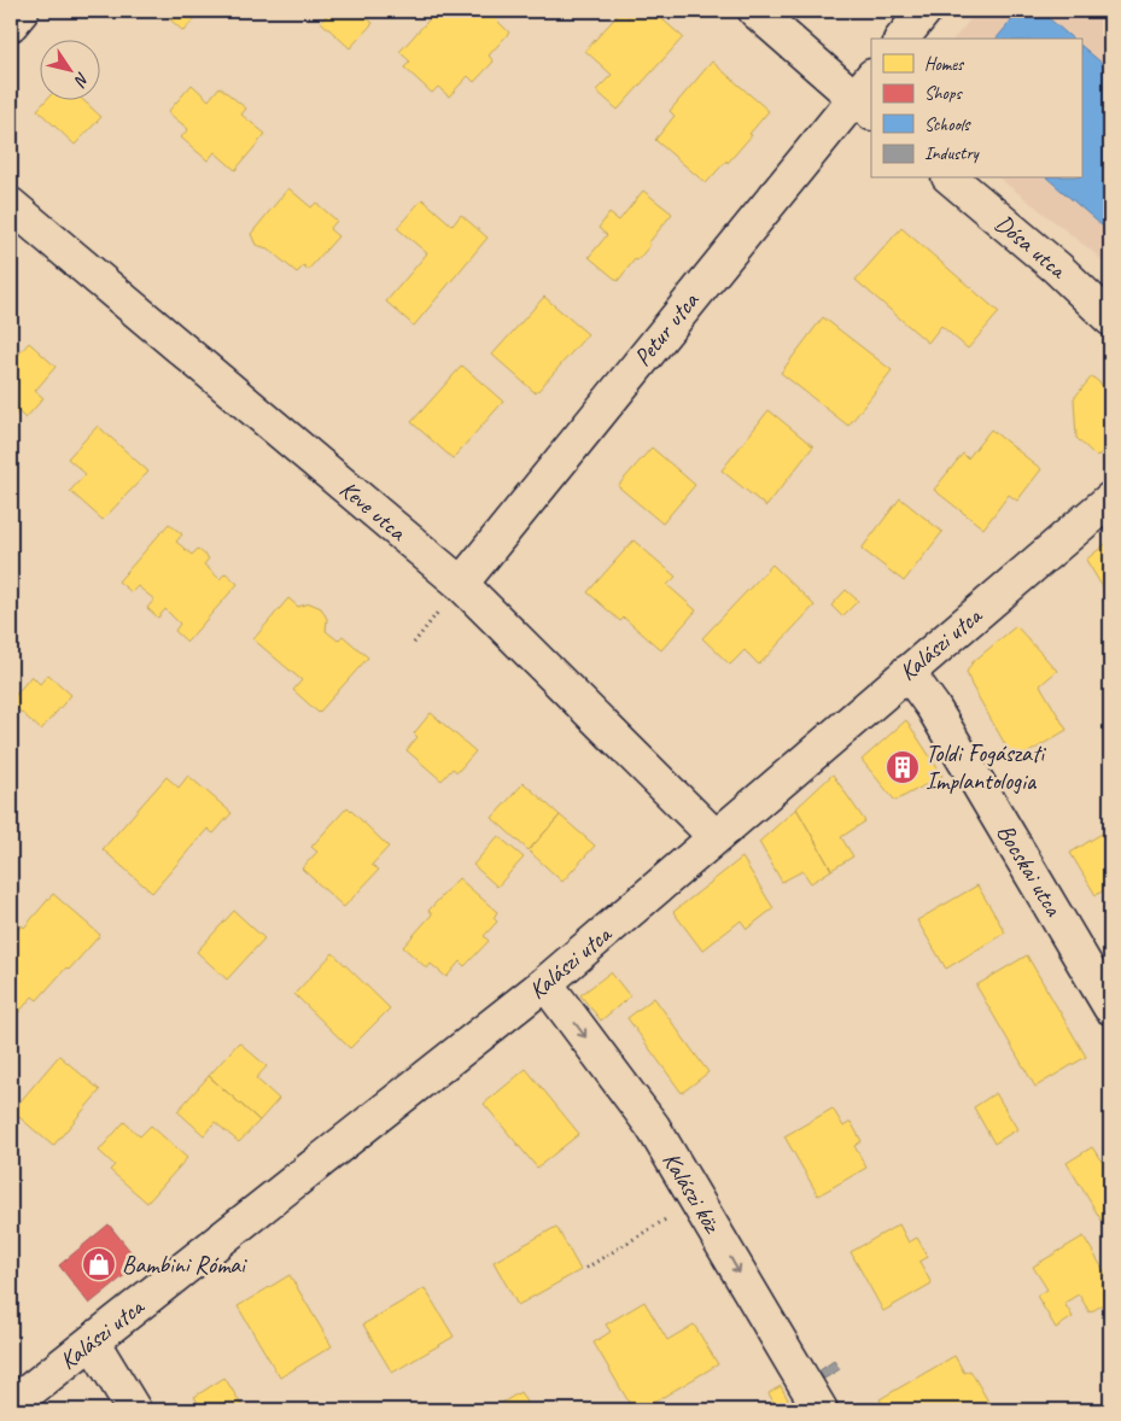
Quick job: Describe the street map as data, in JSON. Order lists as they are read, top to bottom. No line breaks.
{"streets":{"street":["Dósa utca","Petur utca","Keve utca","Kalászi utca","Bocskai utca","Kalászi köz"]},"crossings":[["Petur utca","Keve utca"],["Keve utca","Kalászi utca"],["Kalászi utca","Bocskai utca"],["Kalászi utca","Kalászi köz"]],"one_way":["Kalászi köz"],"places":{"building":["Toldi Fogászati Implantologia"],"shop":["Bambini Római"]},"legend":["Homes","Shops","Schools","Industry"],"north":"bottom right"}
